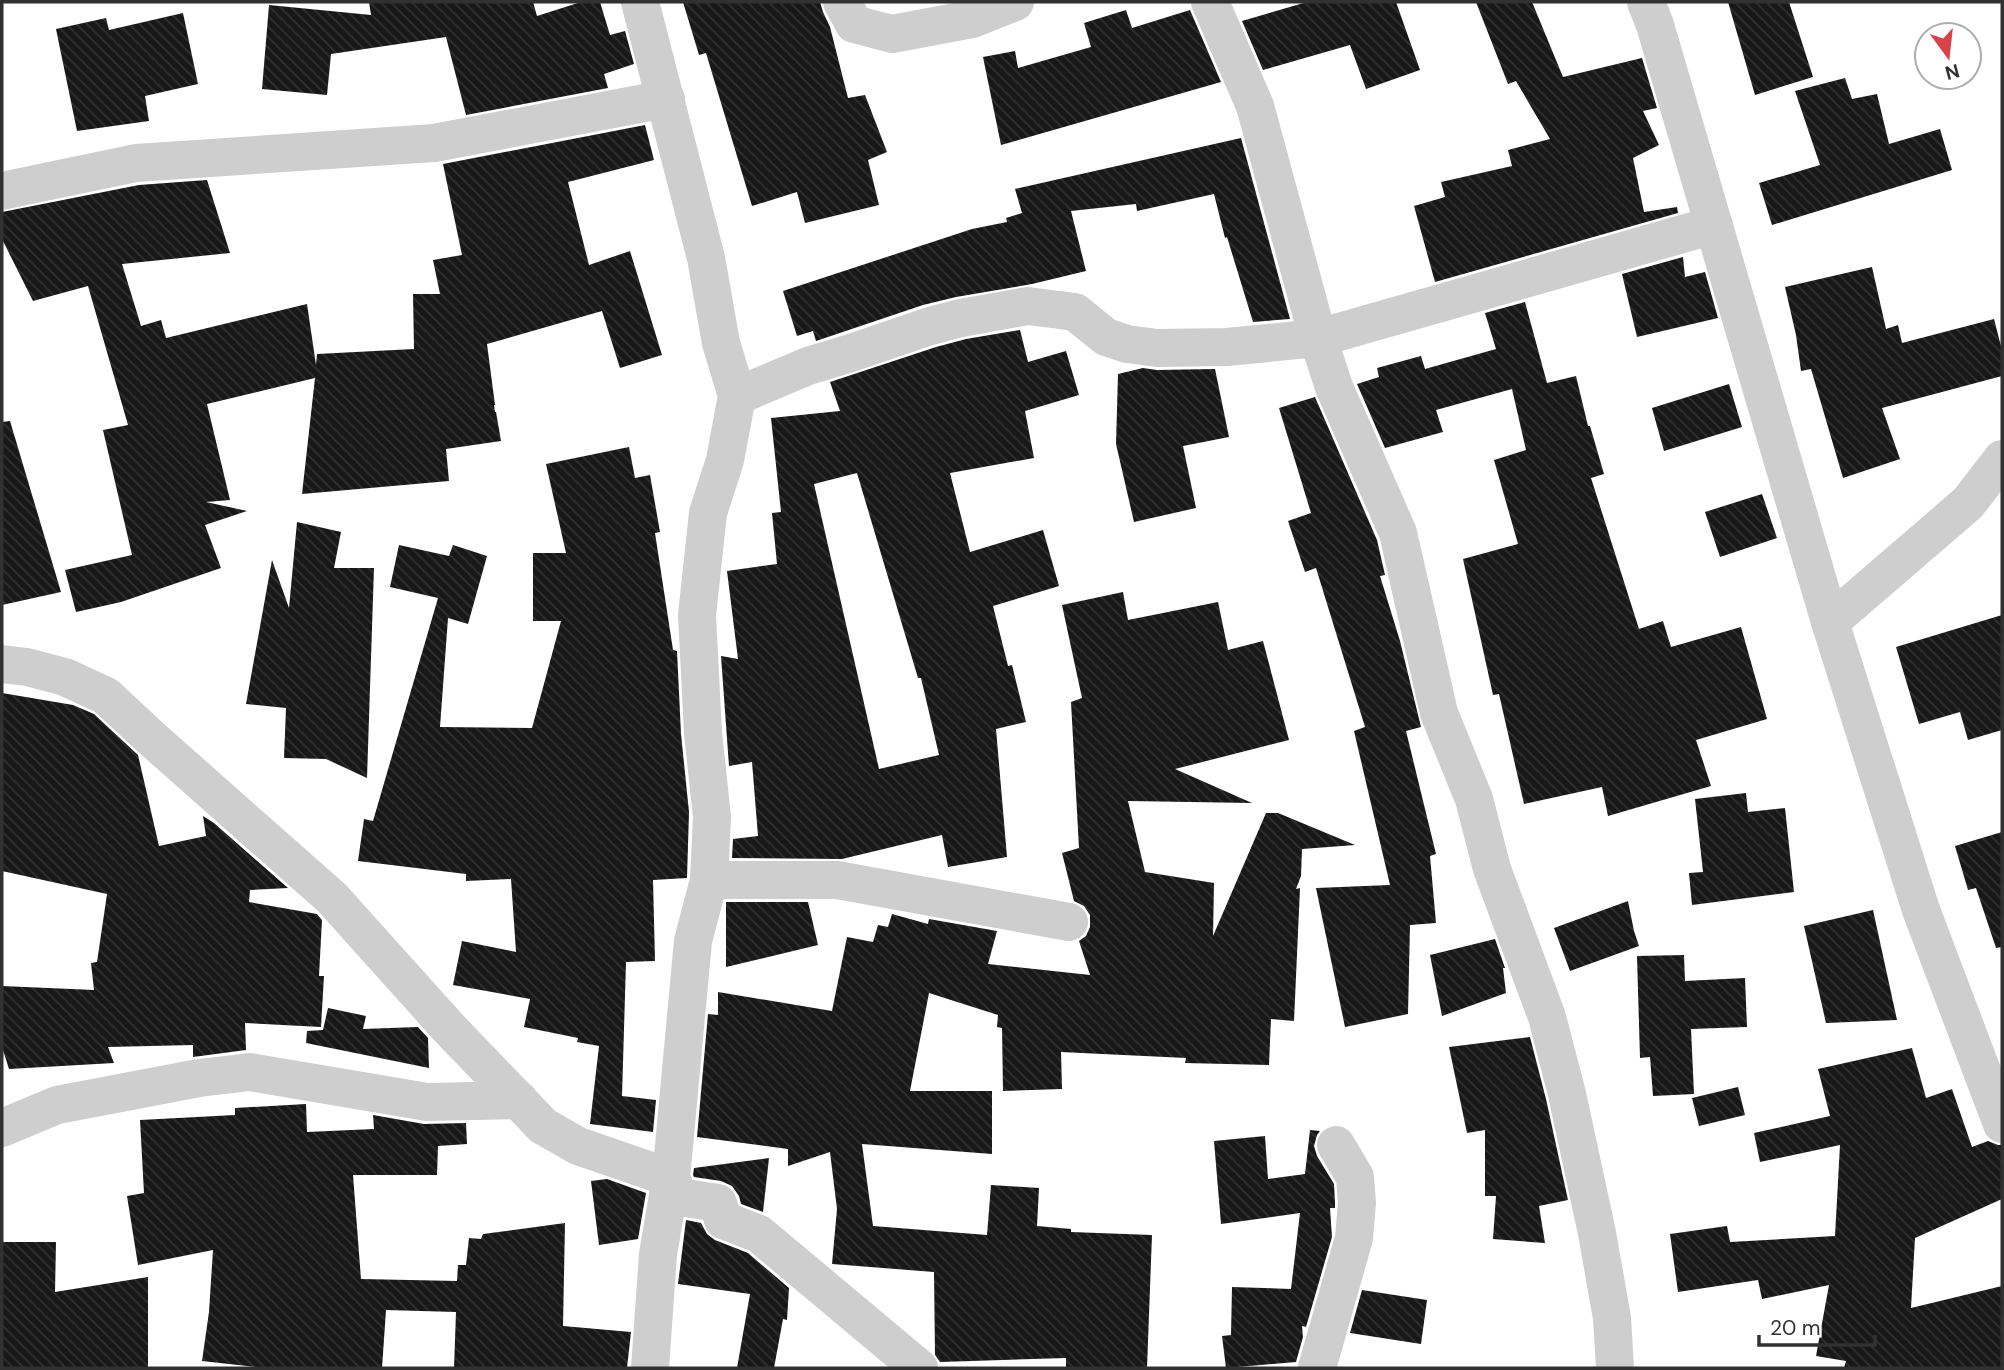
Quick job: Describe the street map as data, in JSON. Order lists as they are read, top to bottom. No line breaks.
{"scale_bar":"20 m","north":"bottom"}
